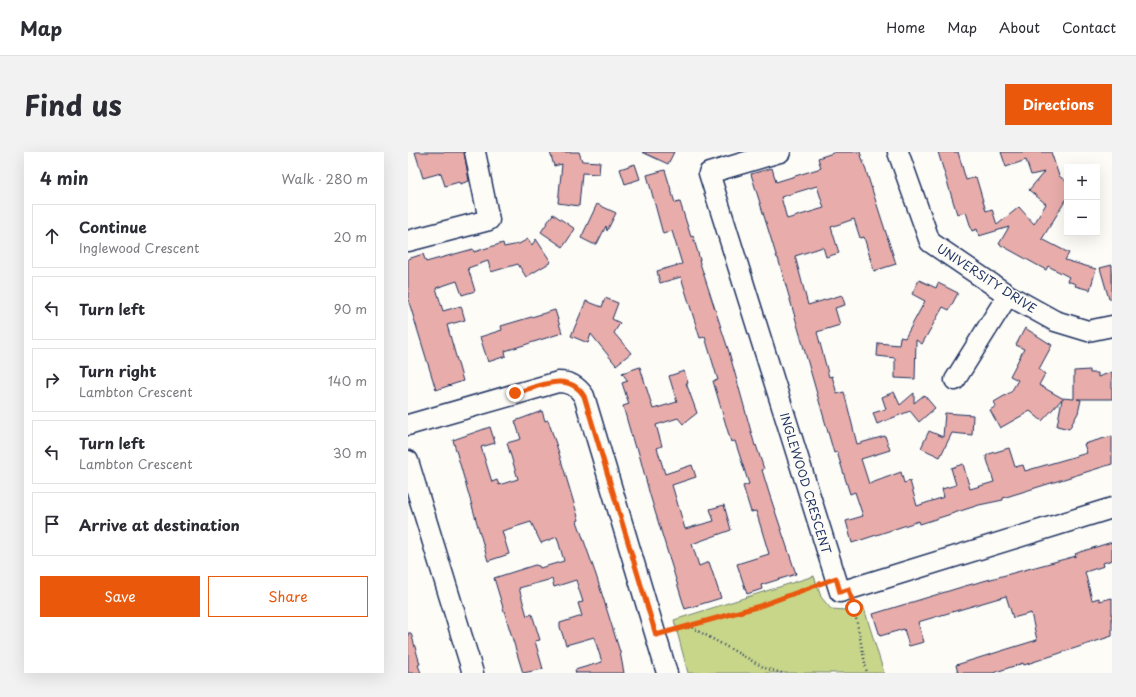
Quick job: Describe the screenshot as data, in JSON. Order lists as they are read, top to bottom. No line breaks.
{"streets":{"street":["UNIVERSITY DRIVE","INGLEWOOD CRESCENT"]},"page":{"header":"Map","nav":["Home","Map","About","Contact"],"title":"Find us","buttons":["Directions",["Save","Share"]],"heading":["4 min","Walk · 280 m"],"map_buttons":["+","−"],"list":[["Continue","Inglewood Crescent","20 m"],["Turn left","90 m"],["Turn right","Lambton Crescent","140 m"],["Turn left","Lambton Crescent","30 m"],"Arrive at destination"]}}
